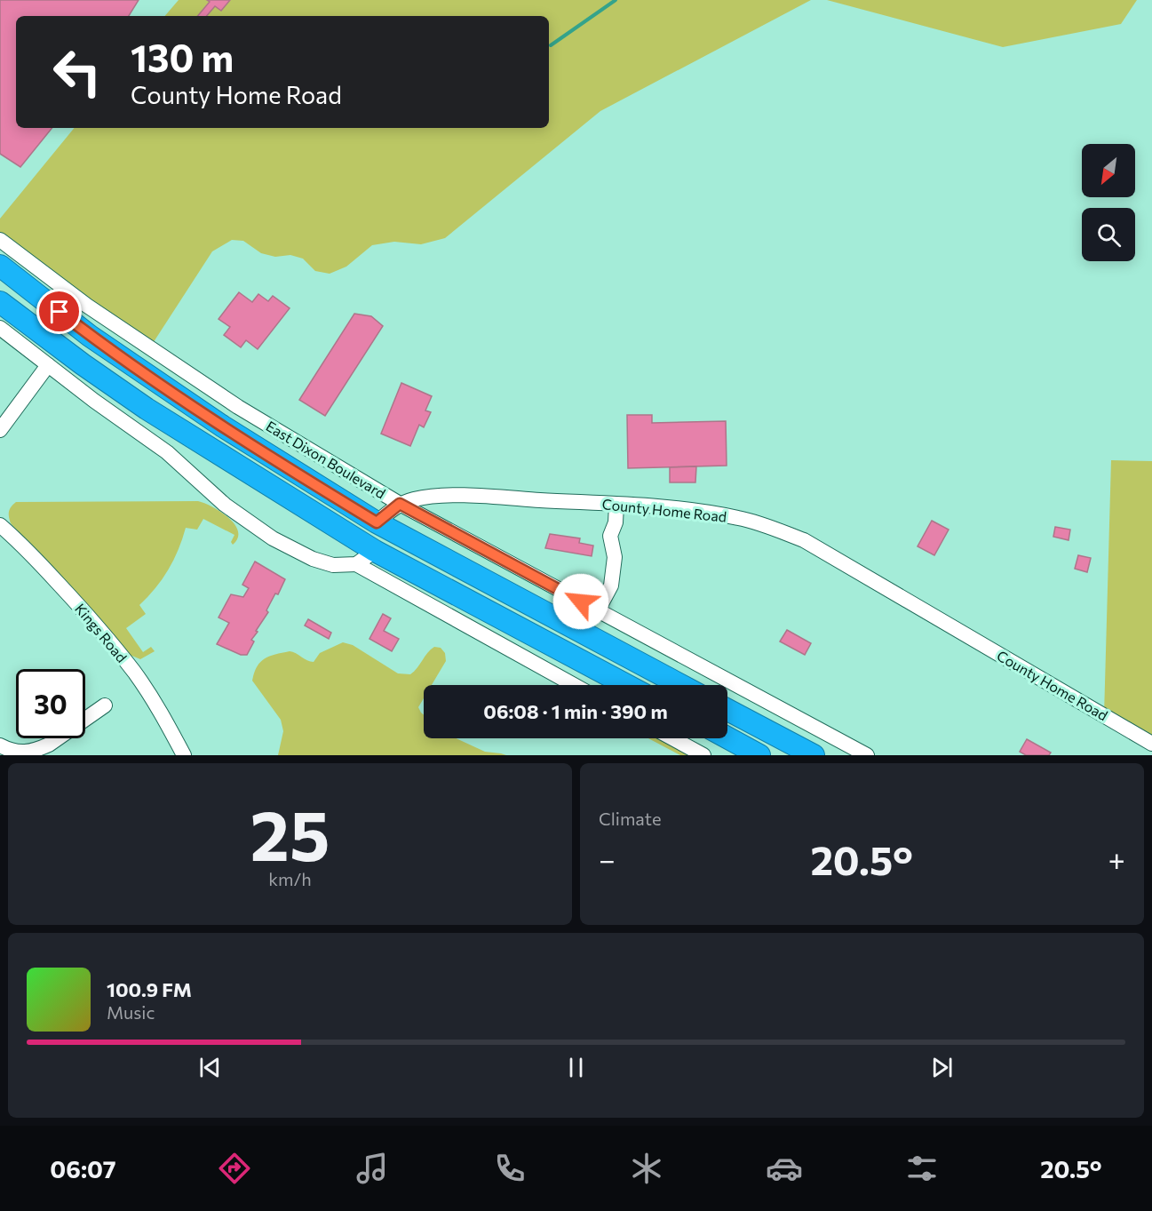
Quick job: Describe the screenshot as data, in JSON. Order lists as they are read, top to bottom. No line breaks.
{"streets":{"highway":["East Dixon Boulevard"],"street":["County Home Road","Kings Road"]},"crossings":[["East Dixon Boulevard","County Home Road"]],"north":"bottom left","page":{"turn":["130 m","County Home Road"],"limit":"30","trip":"06:08 · 1 min · 390 m","tile":[["25","km/h"],"Climate"],"heat":["−","20.5°","+"],"song":["100.9 FM","Music"],"tabs":["06:07","20.5°"]}}
